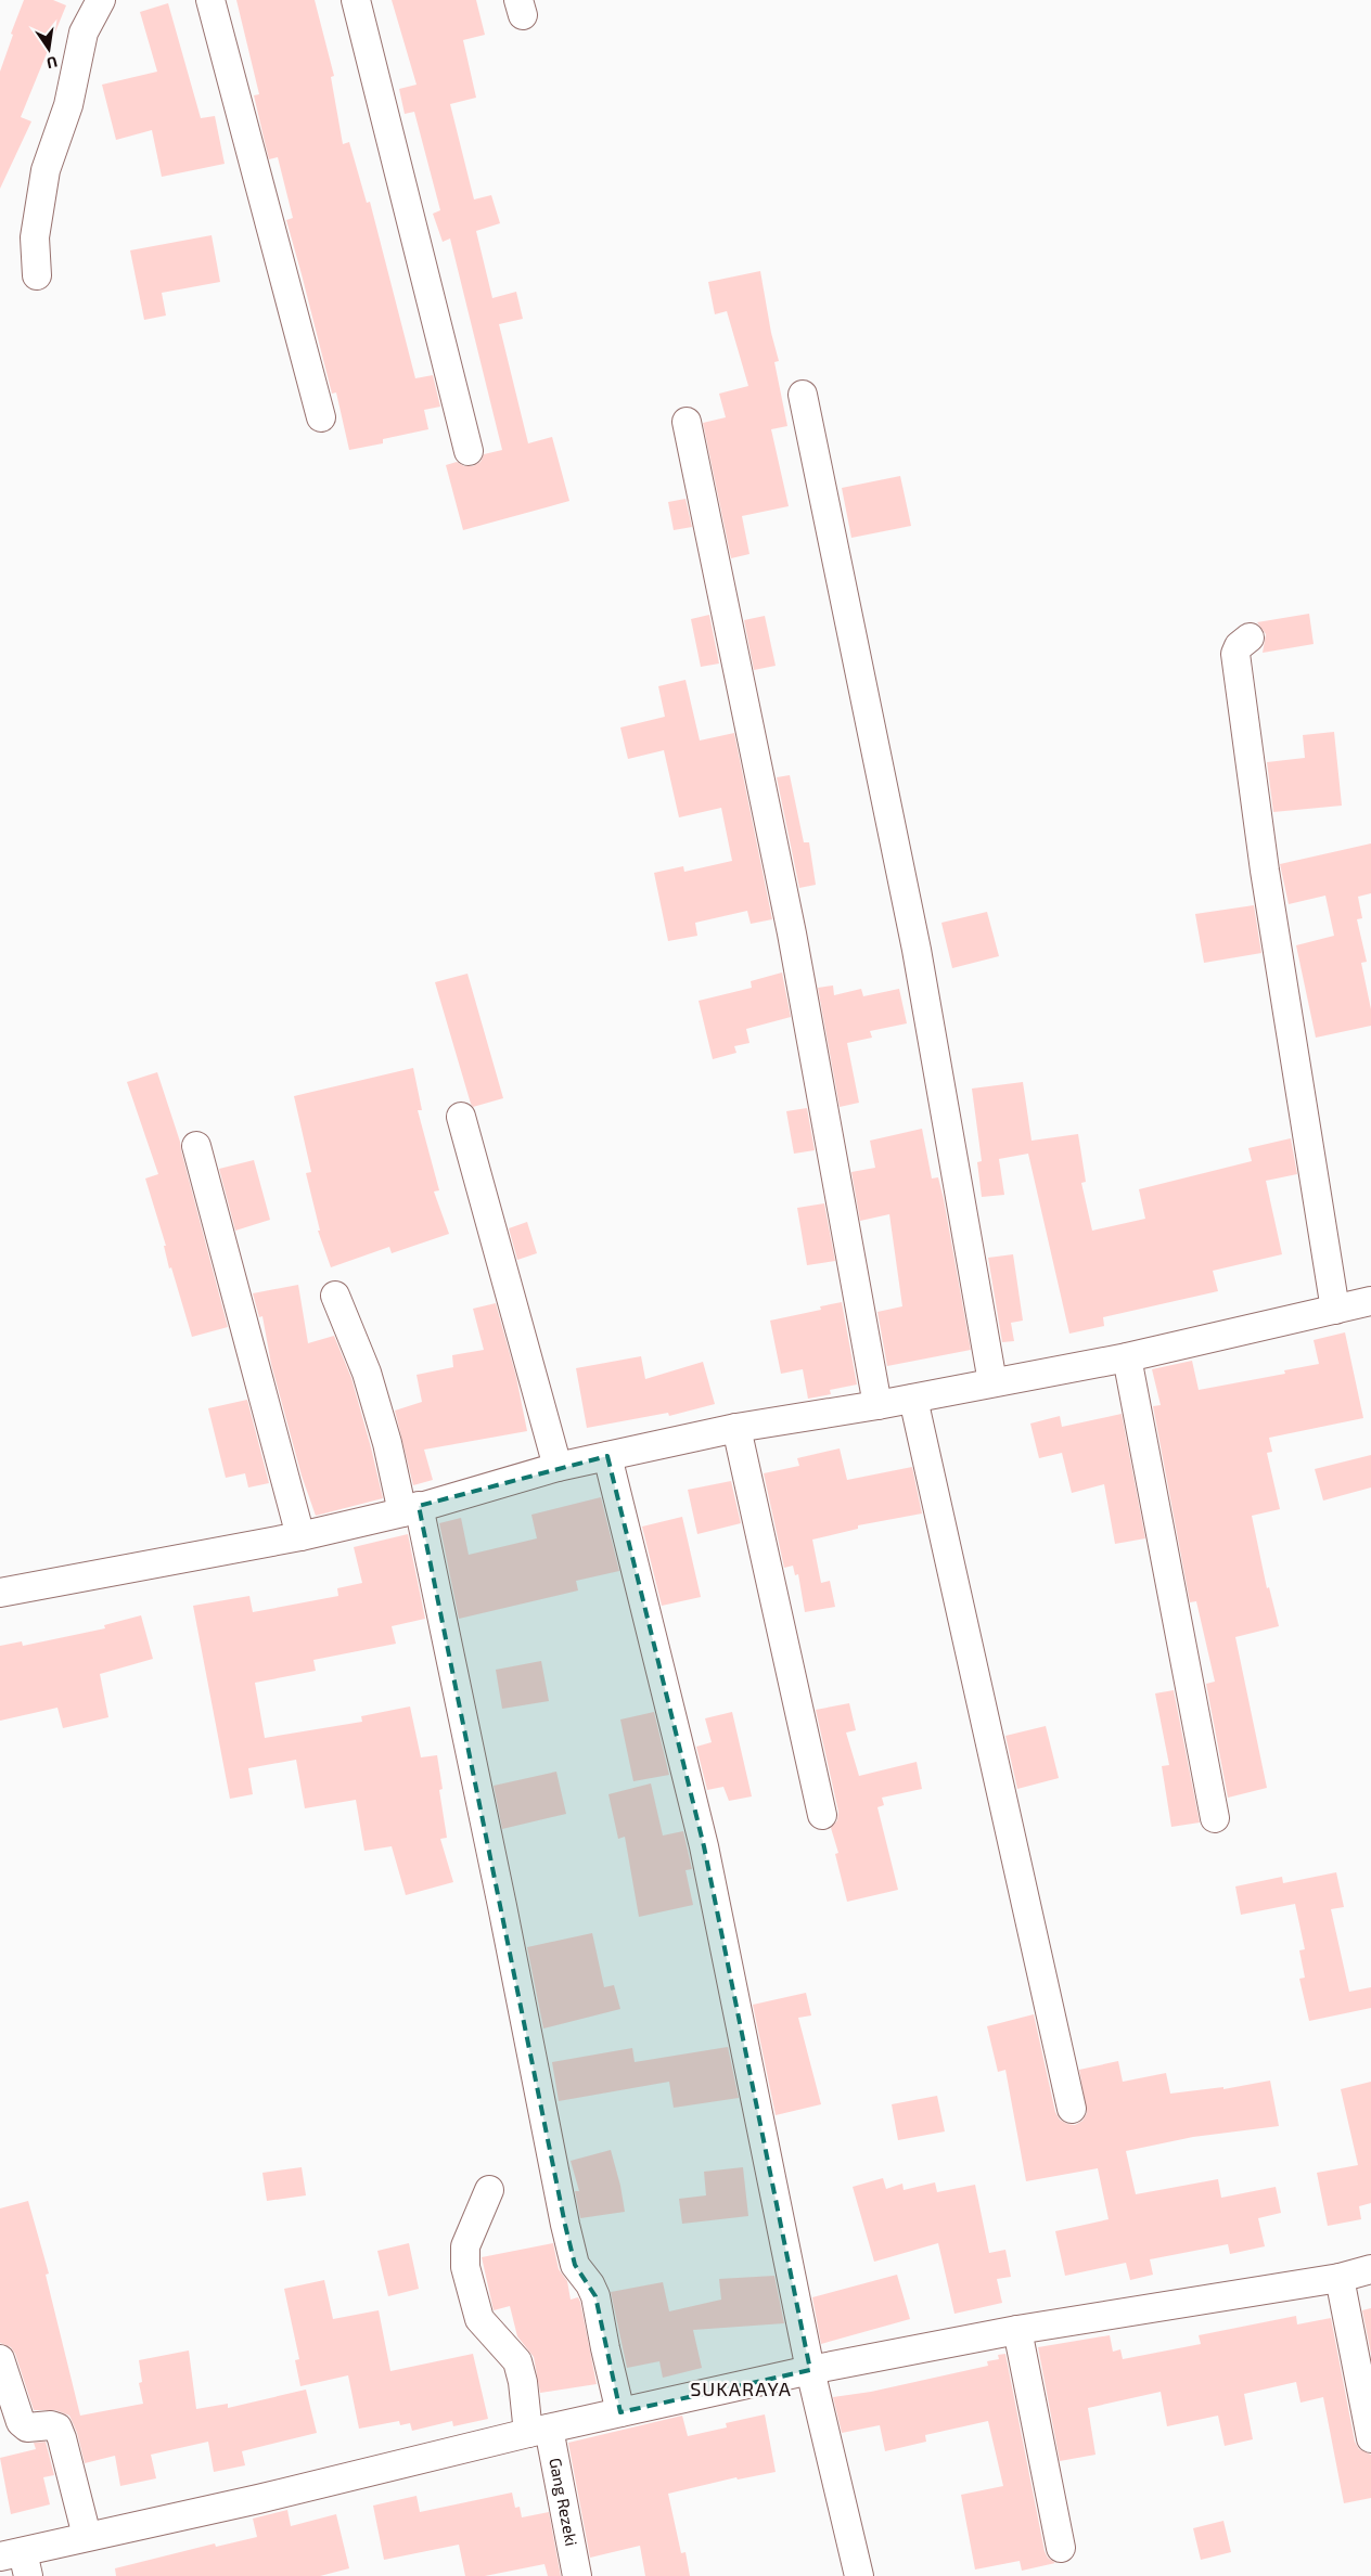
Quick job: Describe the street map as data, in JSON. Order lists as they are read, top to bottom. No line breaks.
{"streets":{"street":["Gang Rezeki"]},"districts":["SUKARAYA"],"north":"bottom"}
